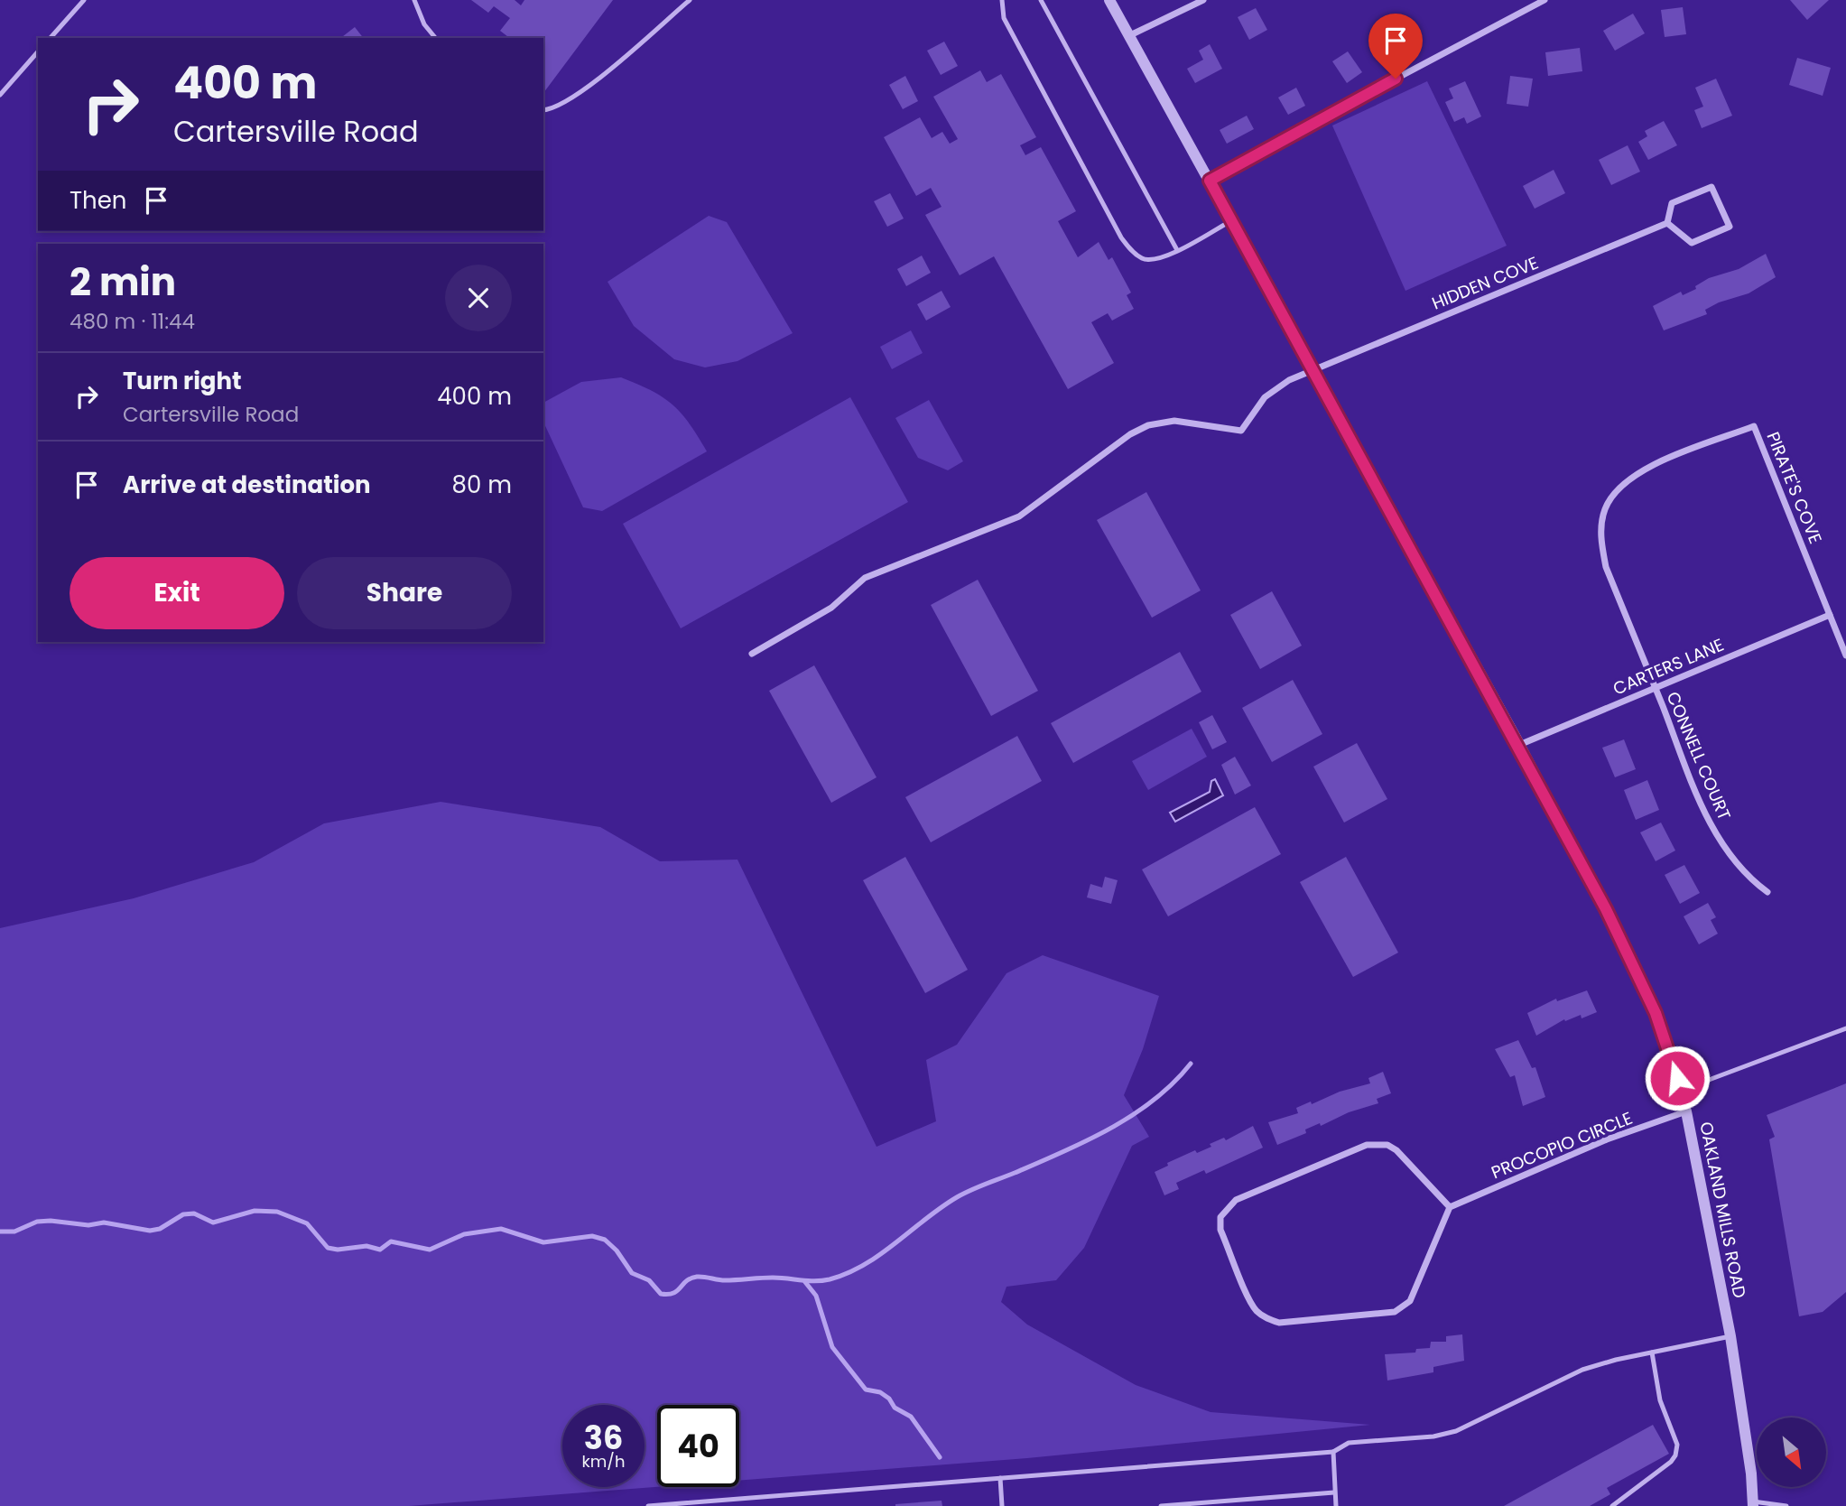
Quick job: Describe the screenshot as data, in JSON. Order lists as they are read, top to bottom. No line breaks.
{"streets":{"street":["HIDDEN COVE","PIRATE'S COVE","CARTERS LANE","CONNELL COURT","PROCOPIO CIRCLE","OAKLAND MILLS ROAD"]},"crossings":[["HIDDEN COVE","OAKLAND MILLS ROAD"],["PIRATE'S COVE","CARTERS LANE"],["PIRATE'S COVE","CONNELL COURT"],["CARTERS LANE","CONNELL COURT"],["CARTERS LANE","OAKLAND MILLS ROAD"],["PROCOPIO CIRCLE","OAKLAND MILLS ROAD"]],"north":"bottom right","page":{"turn":["400 m","Cartersville Road"],"then":"Then","heading":["2 min","480 m · 11:44"],"list":[{"name":"Turn right","note":"Cartersville Road","value":"400 m"},{"name":"Arrive at destination","value":"80 m"}],"buttons":["Exit","Share"],"speed":"36 km/h","limit":"40"}}
